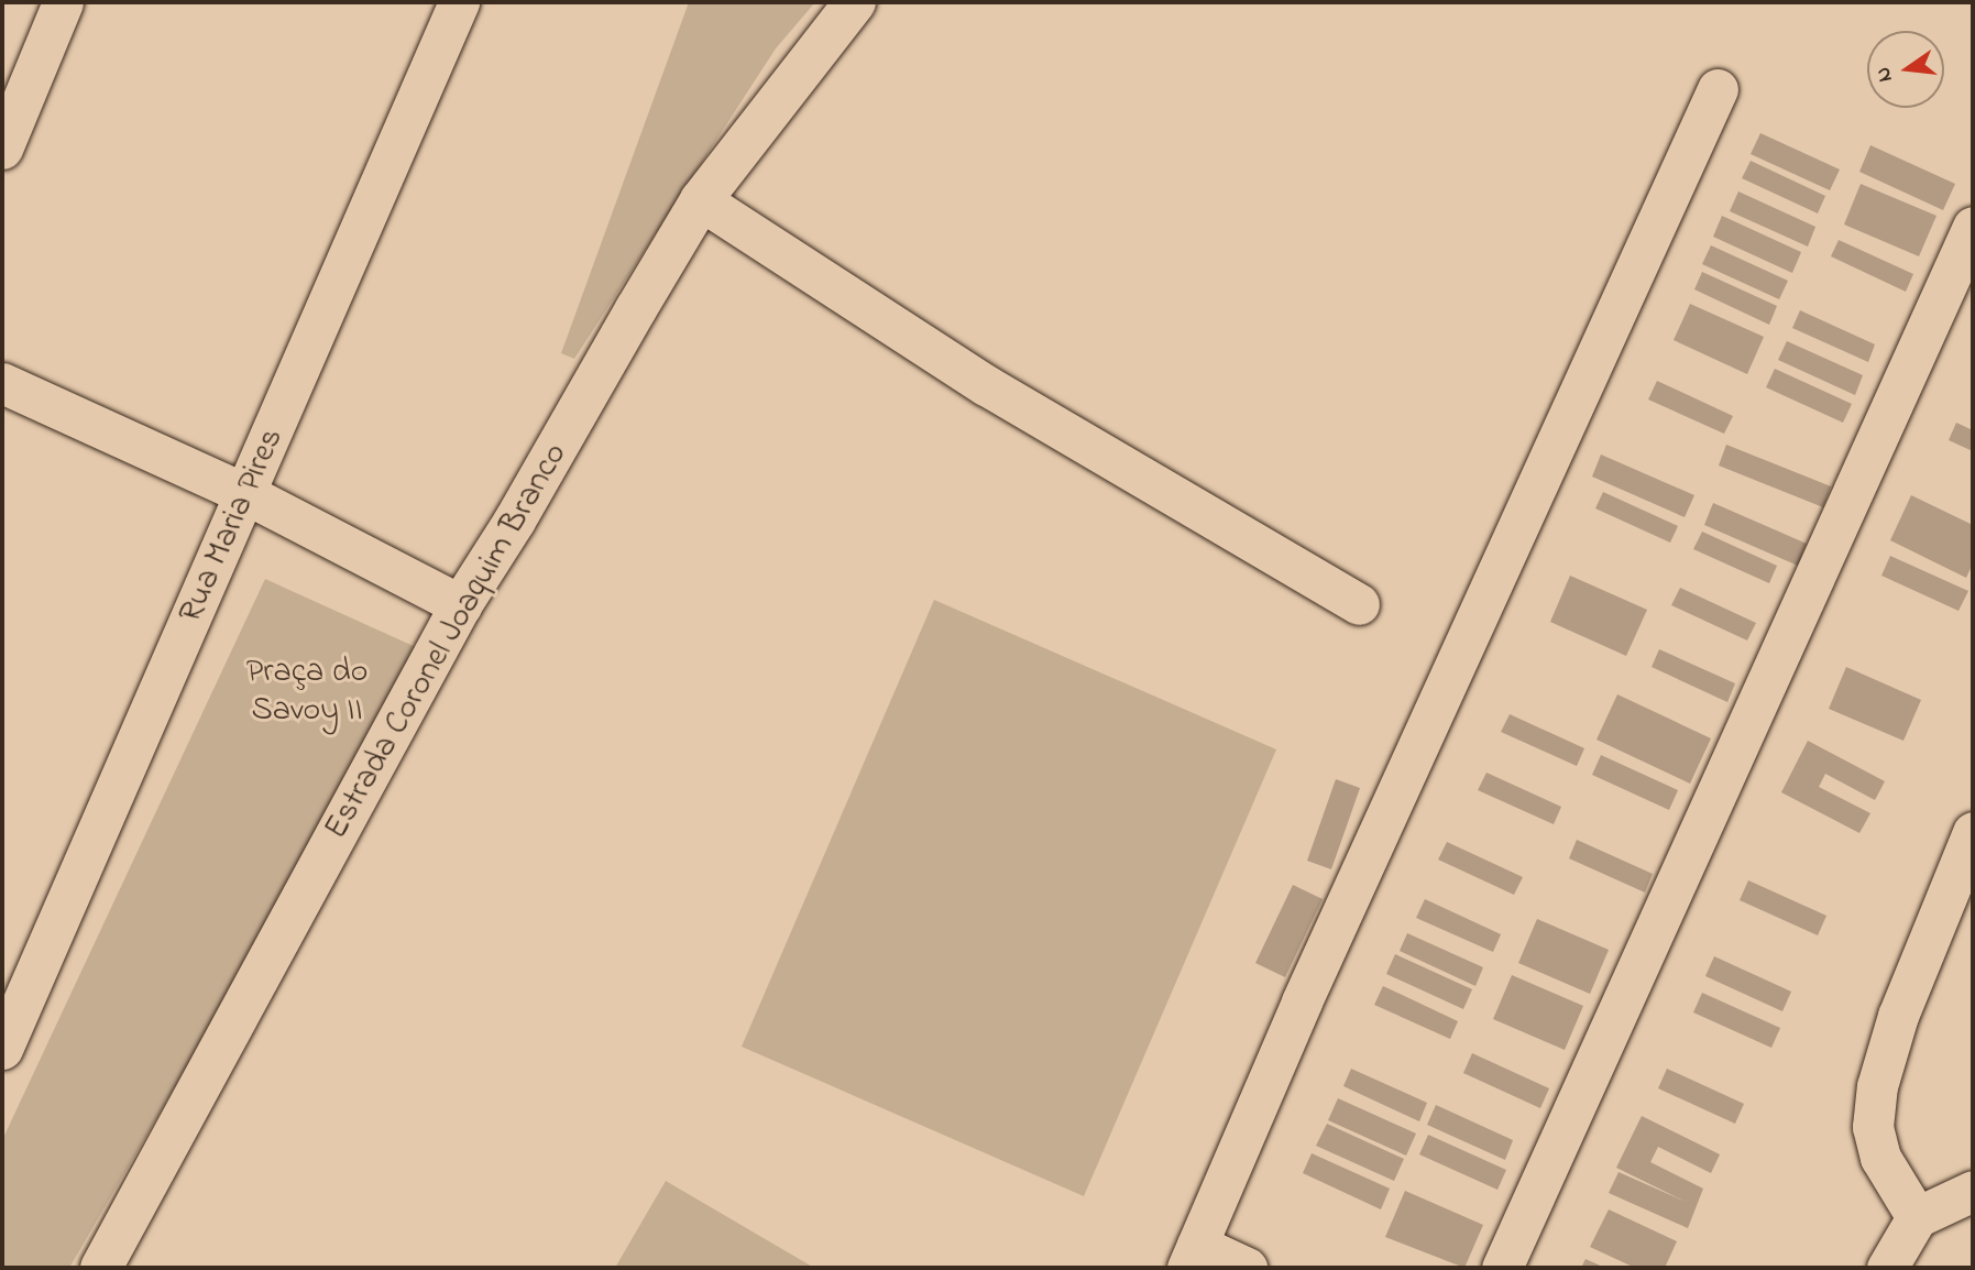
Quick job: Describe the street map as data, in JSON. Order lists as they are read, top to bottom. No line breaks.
{"streets":{"street":["Rua Maria Pires","Estrada Coronel Joaquim Branco"]},"parks":["Praça do Savoy II"],"north":"left"}
